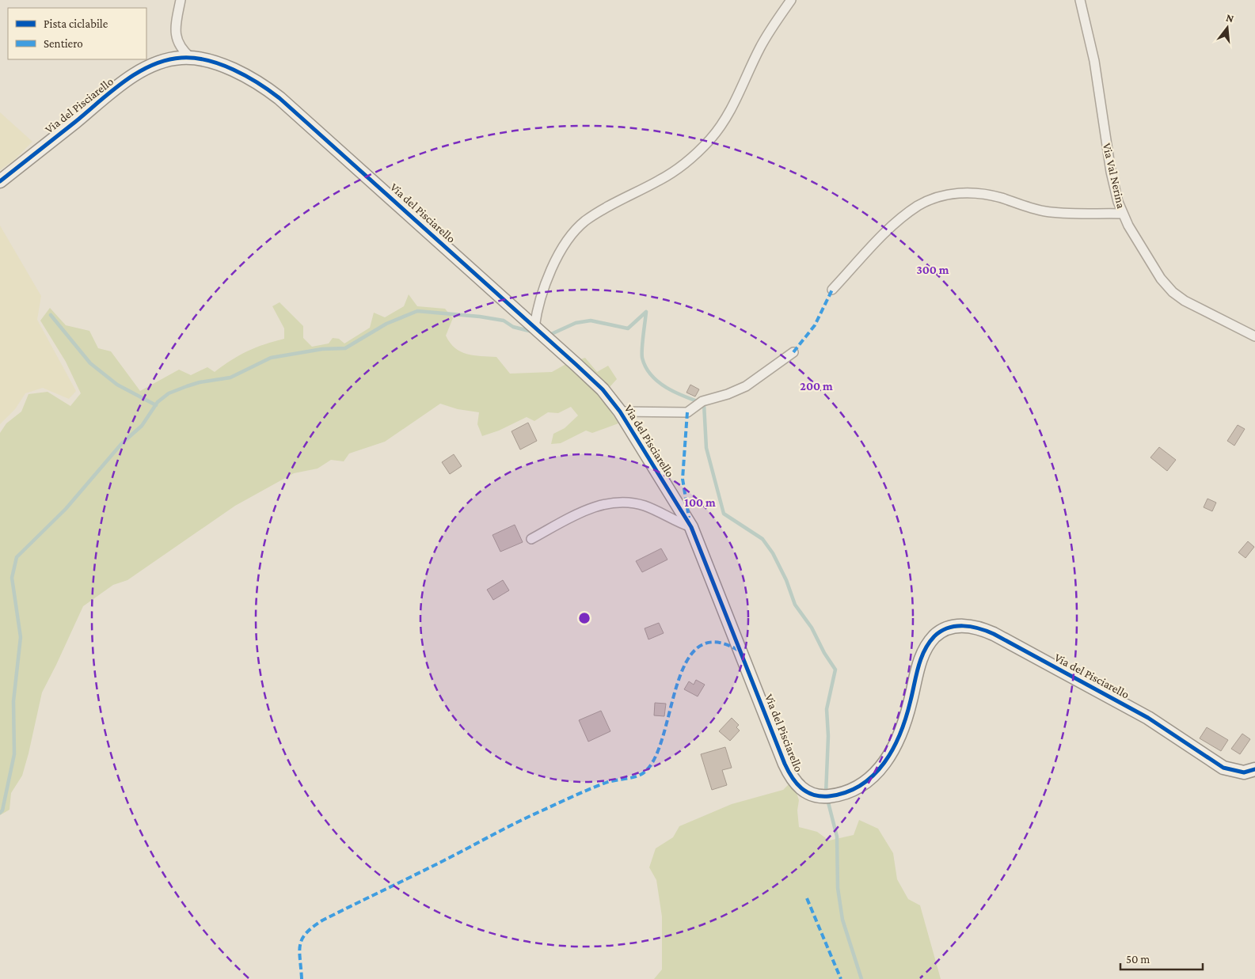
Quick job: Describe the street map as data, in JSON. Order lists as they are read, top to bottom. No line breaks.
{"streets":{"street":["Via del Pisciarello","Via Val Nerina"]},"legend":["Pista ciclabile","Sentiero"],"scale_bar":"50 m","north":"top","rings":["300 m","200 m","100 m"]}
